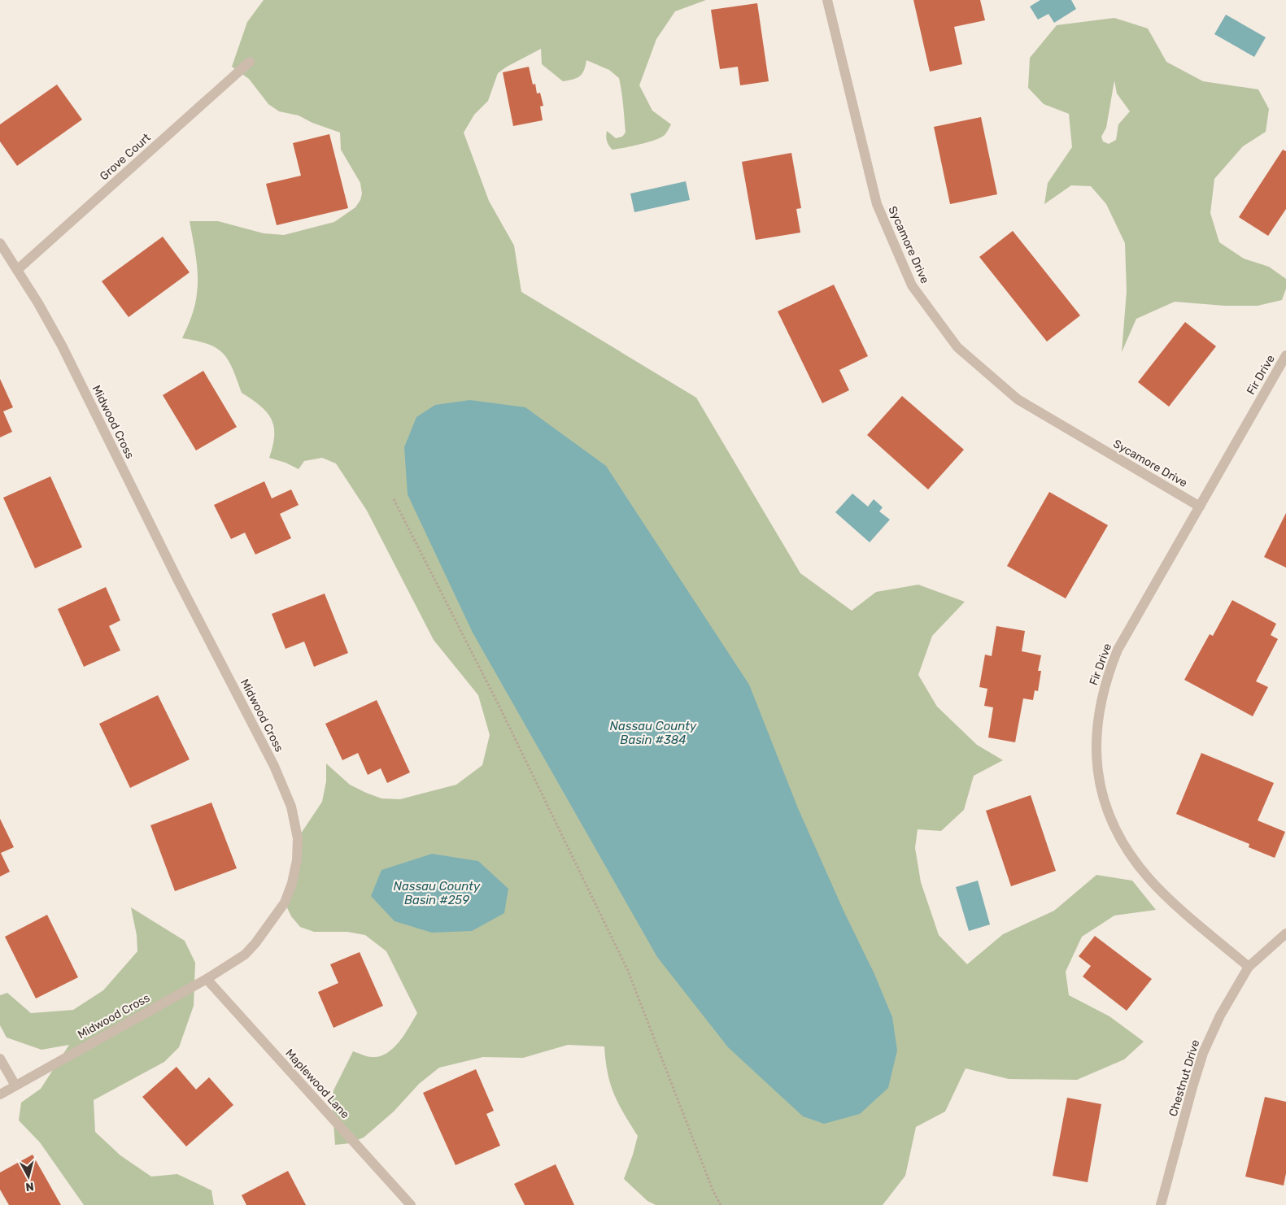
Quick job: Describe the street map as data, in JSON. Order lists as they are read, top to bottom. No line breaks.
{"streets":{"street":["Grove Court","Sycamore Drive","Fir Drive","Midwood Cross","Chestnut Drive","Maplewood Lane"]},"crossings":[["Grove Court","Midwood Cross"],["Sycamore Drive","Fir Drive"],["Fir Drive","Chestnut Drive"],["Midwood Cross","Maplewood Lane"]],"water":["Nassau County Basin #384","Nassau County Basin #259"],"north":"bottom"}
